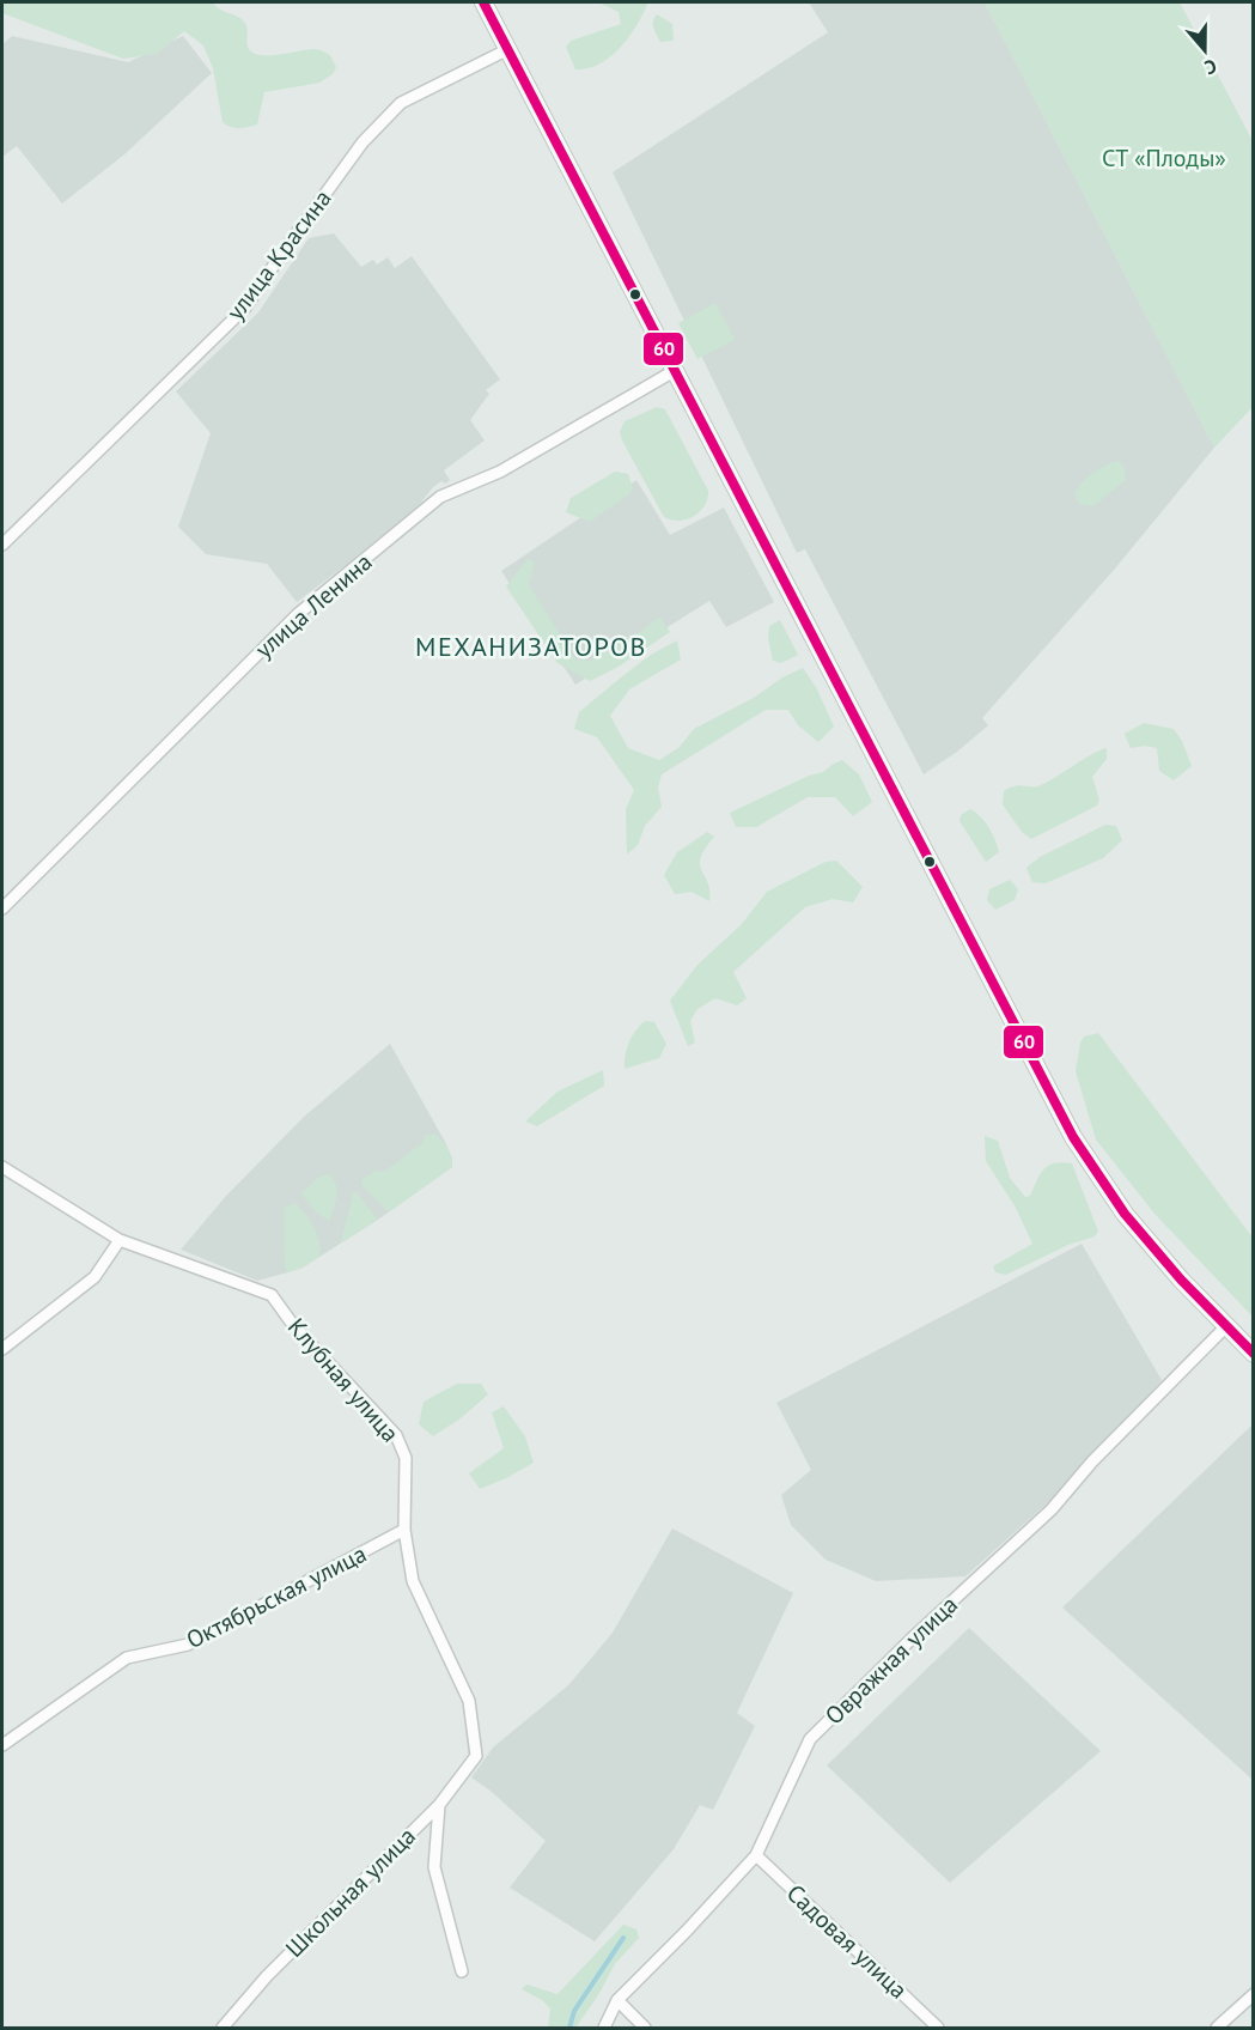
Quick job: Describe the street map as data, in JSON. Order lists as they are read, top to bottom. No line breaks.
{"streets":{"street":["улица Красина","улица Ленина","Клубная улица","Октябрьская улица","Овражная улица","Школьная улица","Садовая улица"]},"crossings":[["Клубная улица","Октябрьская улица"],["Клубная улица","Школьная улица"],["Овражная улица","Садовая улица"]],"districts":["МЕХАНИЗАТОРОВ"],"parks":["СТ «Плоды»"],"lines":["transit line 60"],"north":"bottom"}
